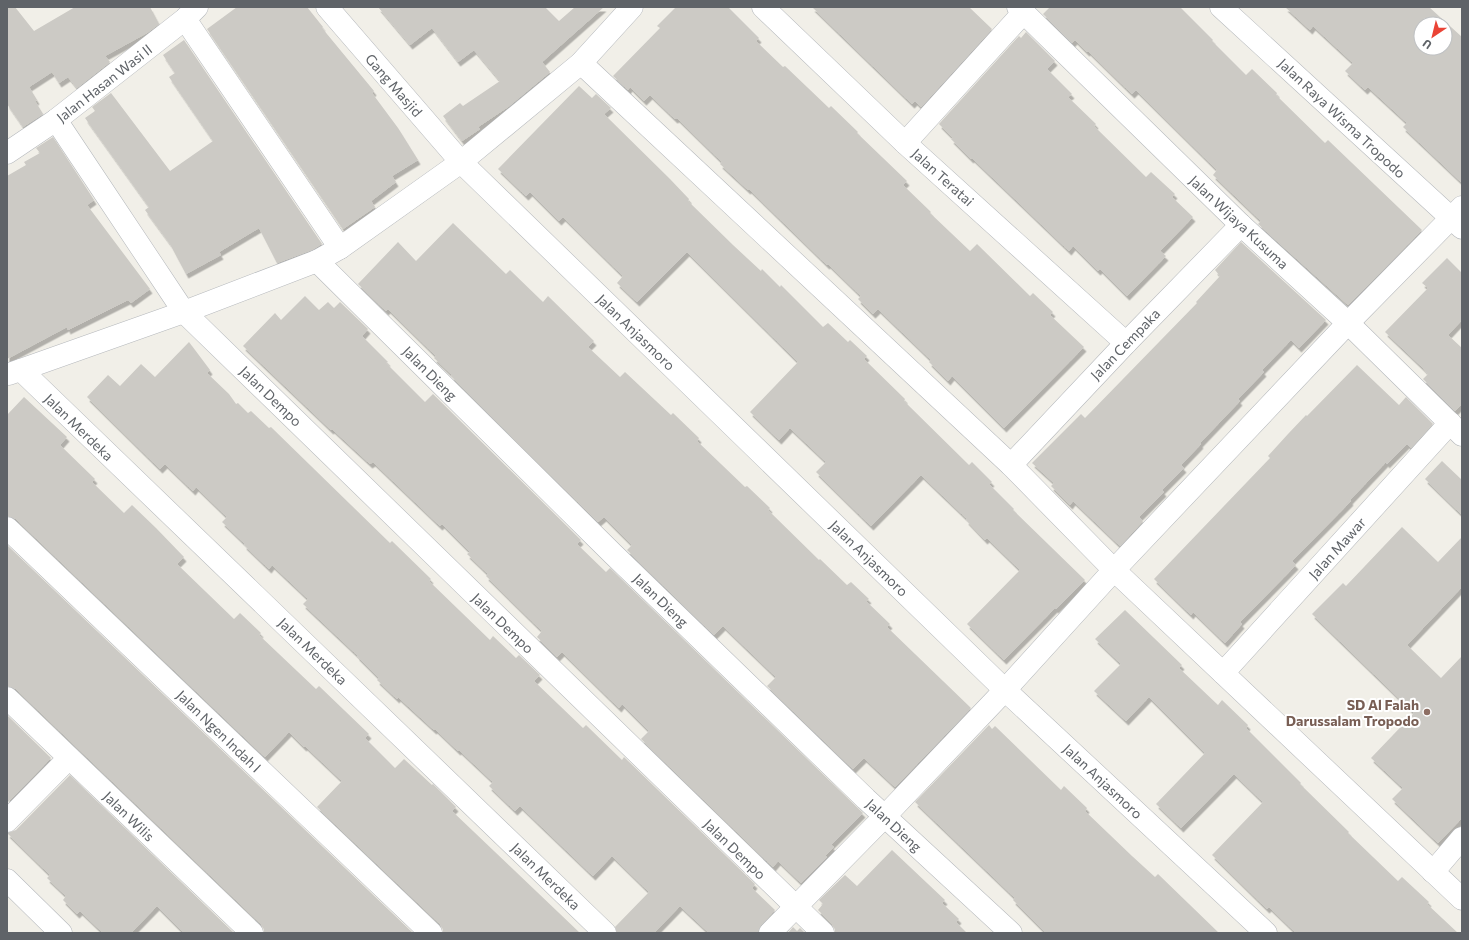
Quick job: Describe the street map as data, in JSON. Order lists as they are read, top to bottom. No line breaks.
{"streets":{"street":["Jalan Hasan Wasi II","Gang Masjid","Jalan Raya Wisma Tropodo","Jalan Teratai","Jalan Wijaya Kusuma","Jalan Anjasmoro","Jalan Cempaka","Jalan Dieng","Jalan Dempo","Jalan Merdeka","Jalan Mawar","Jalan Ngen Indah I","Jalan Wilis"]},"crossings":[["Jalan Hasan Wasi II","Jalan Dempo"],["Gang Masjid","Jalan Anjasmoro"],["Jalan Teratai","Jalan Cempaka"],["Jalan Wijaya Kusuma","Jalan Cempaka"],["Jalan Wijaya Kusuma","Jalan Mawar"]],"places":["SD Al Falah Darussalam Tropodo"],"north":"bottom left"}
